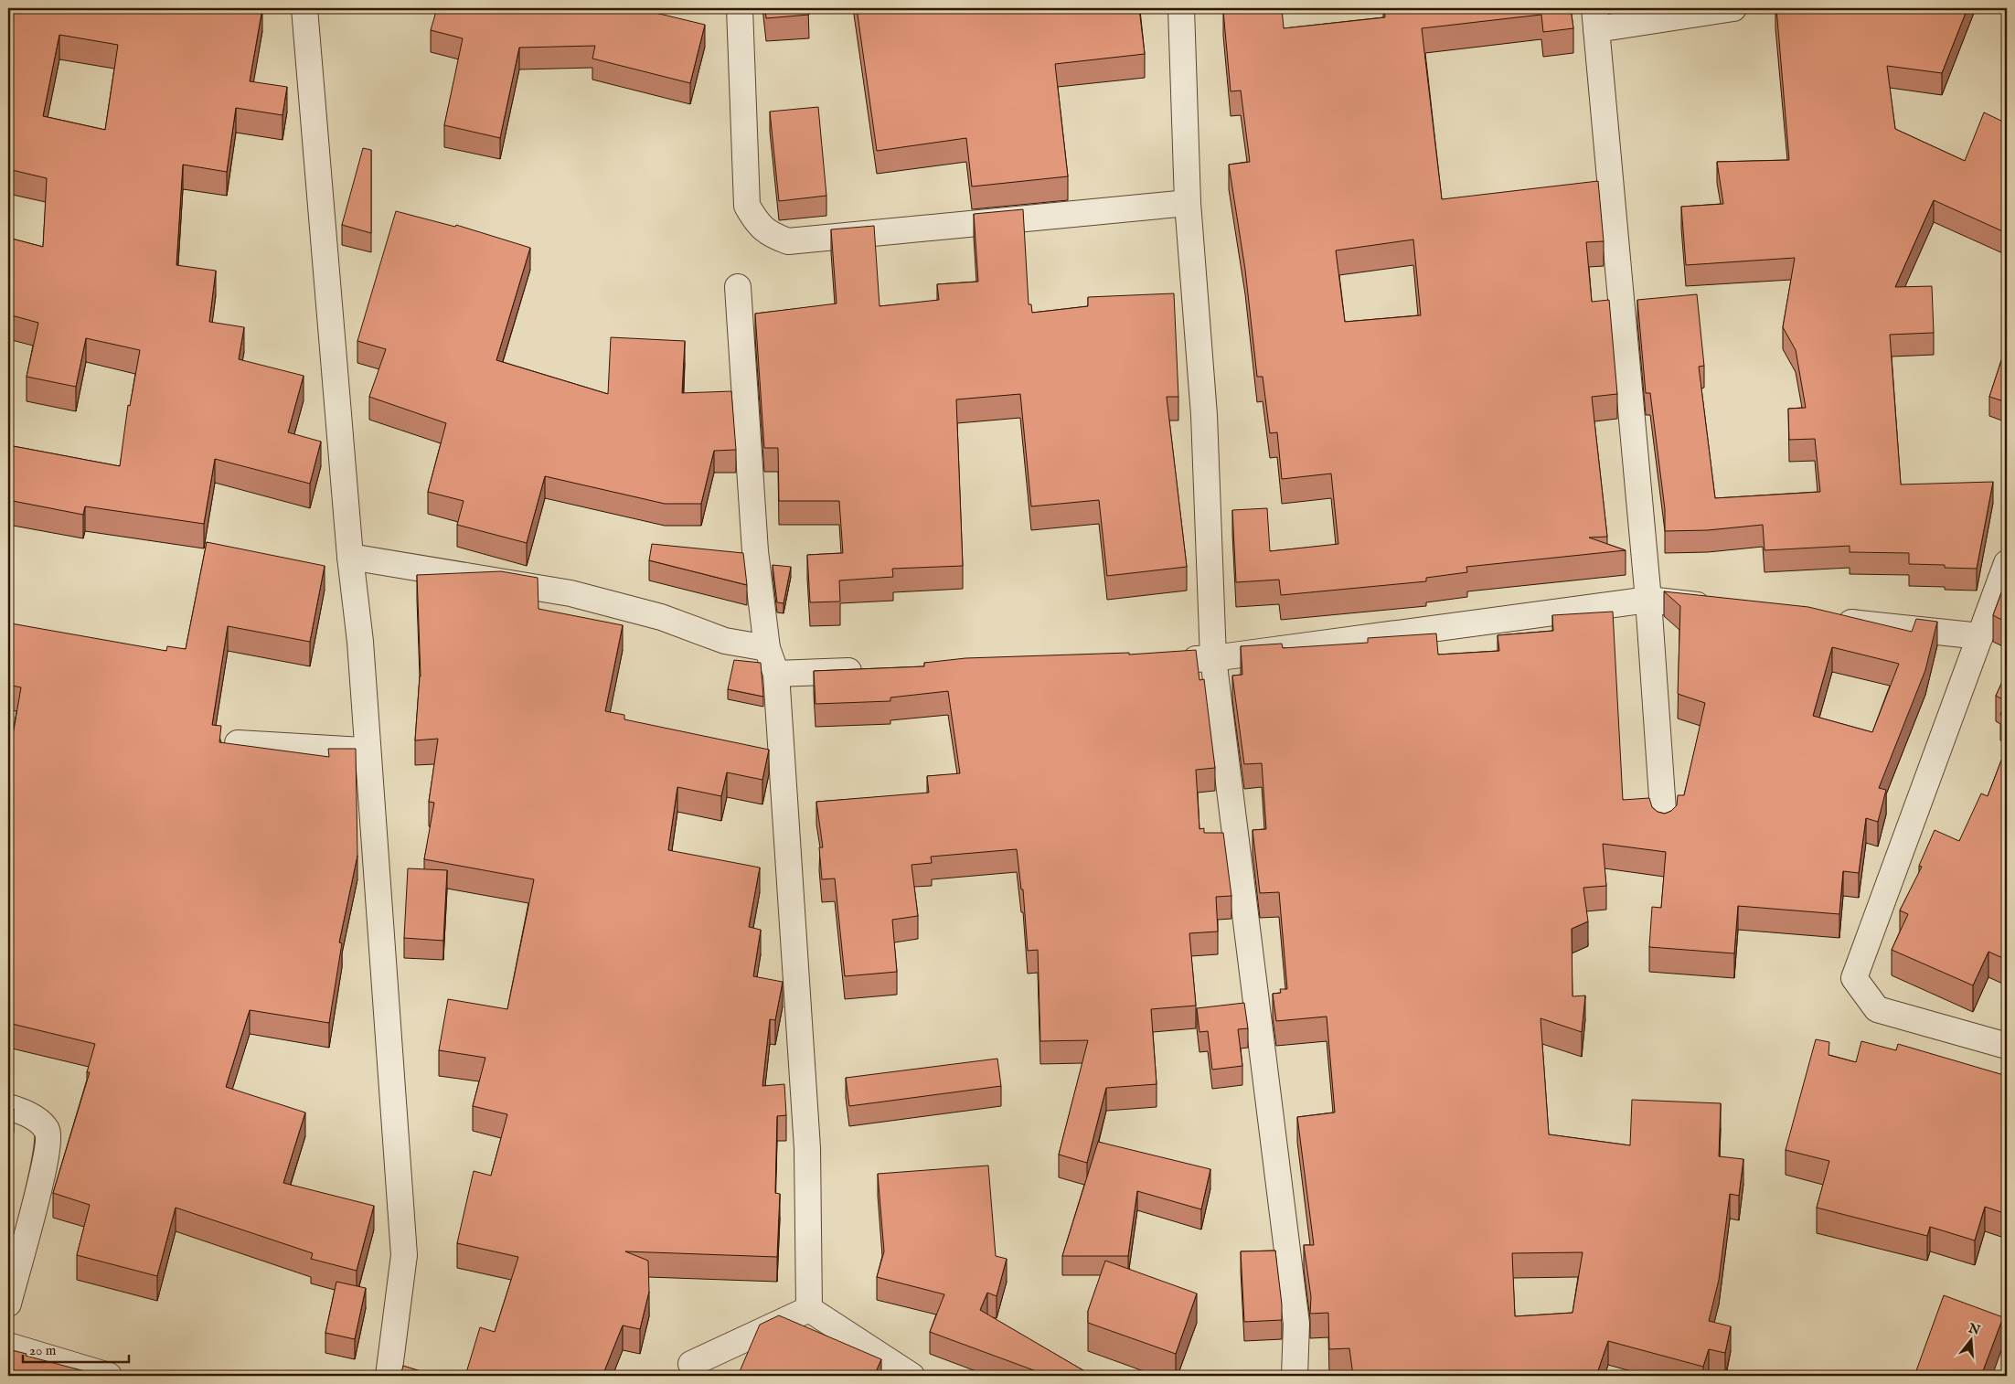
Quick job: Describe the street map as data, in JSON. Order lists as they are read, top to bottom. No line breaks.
{"scale_bar":"20 m","north":"top"}
